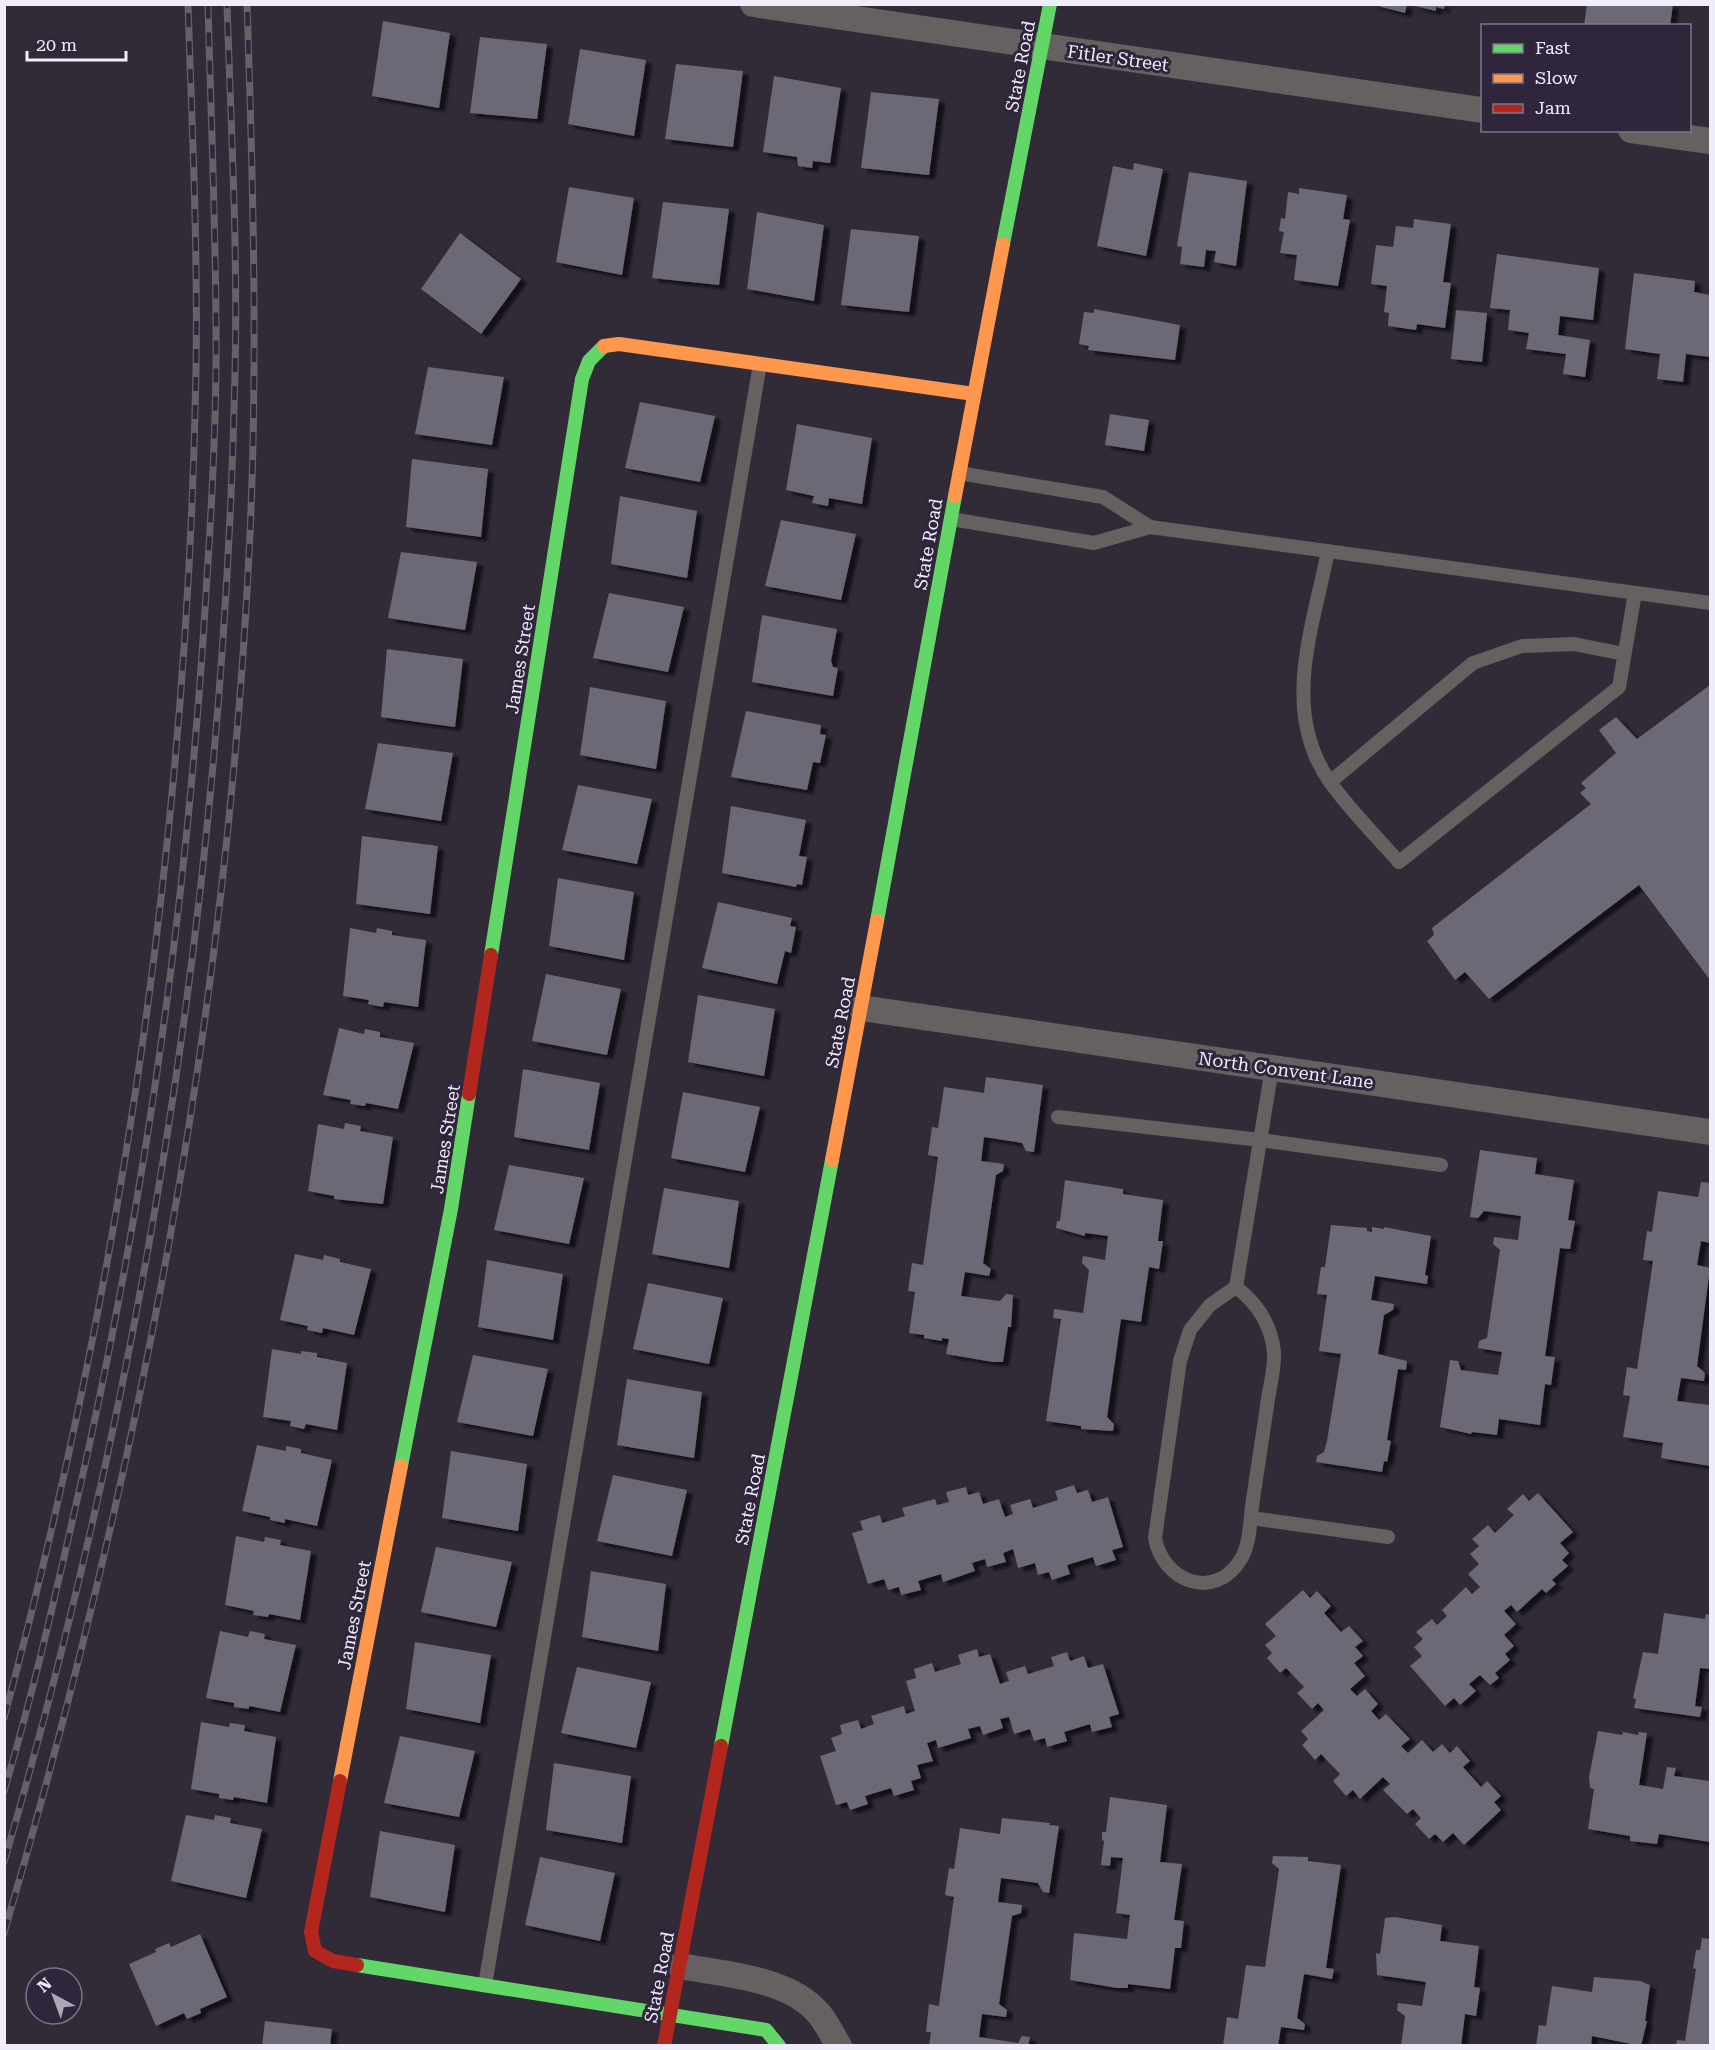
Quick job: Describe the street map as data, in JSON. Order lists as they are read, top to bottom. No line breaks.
{"streets":{"street":["Fitler Street","State Road","James Street","North Convent Lane"]},"crossings":[["Fitler Street","State Road"],["State Road","James Street"],["State Road","North Convent Lane"]],"legend":["Fast","Slow","Jam"],"scale_bar":"20 m","north":"top left"}
